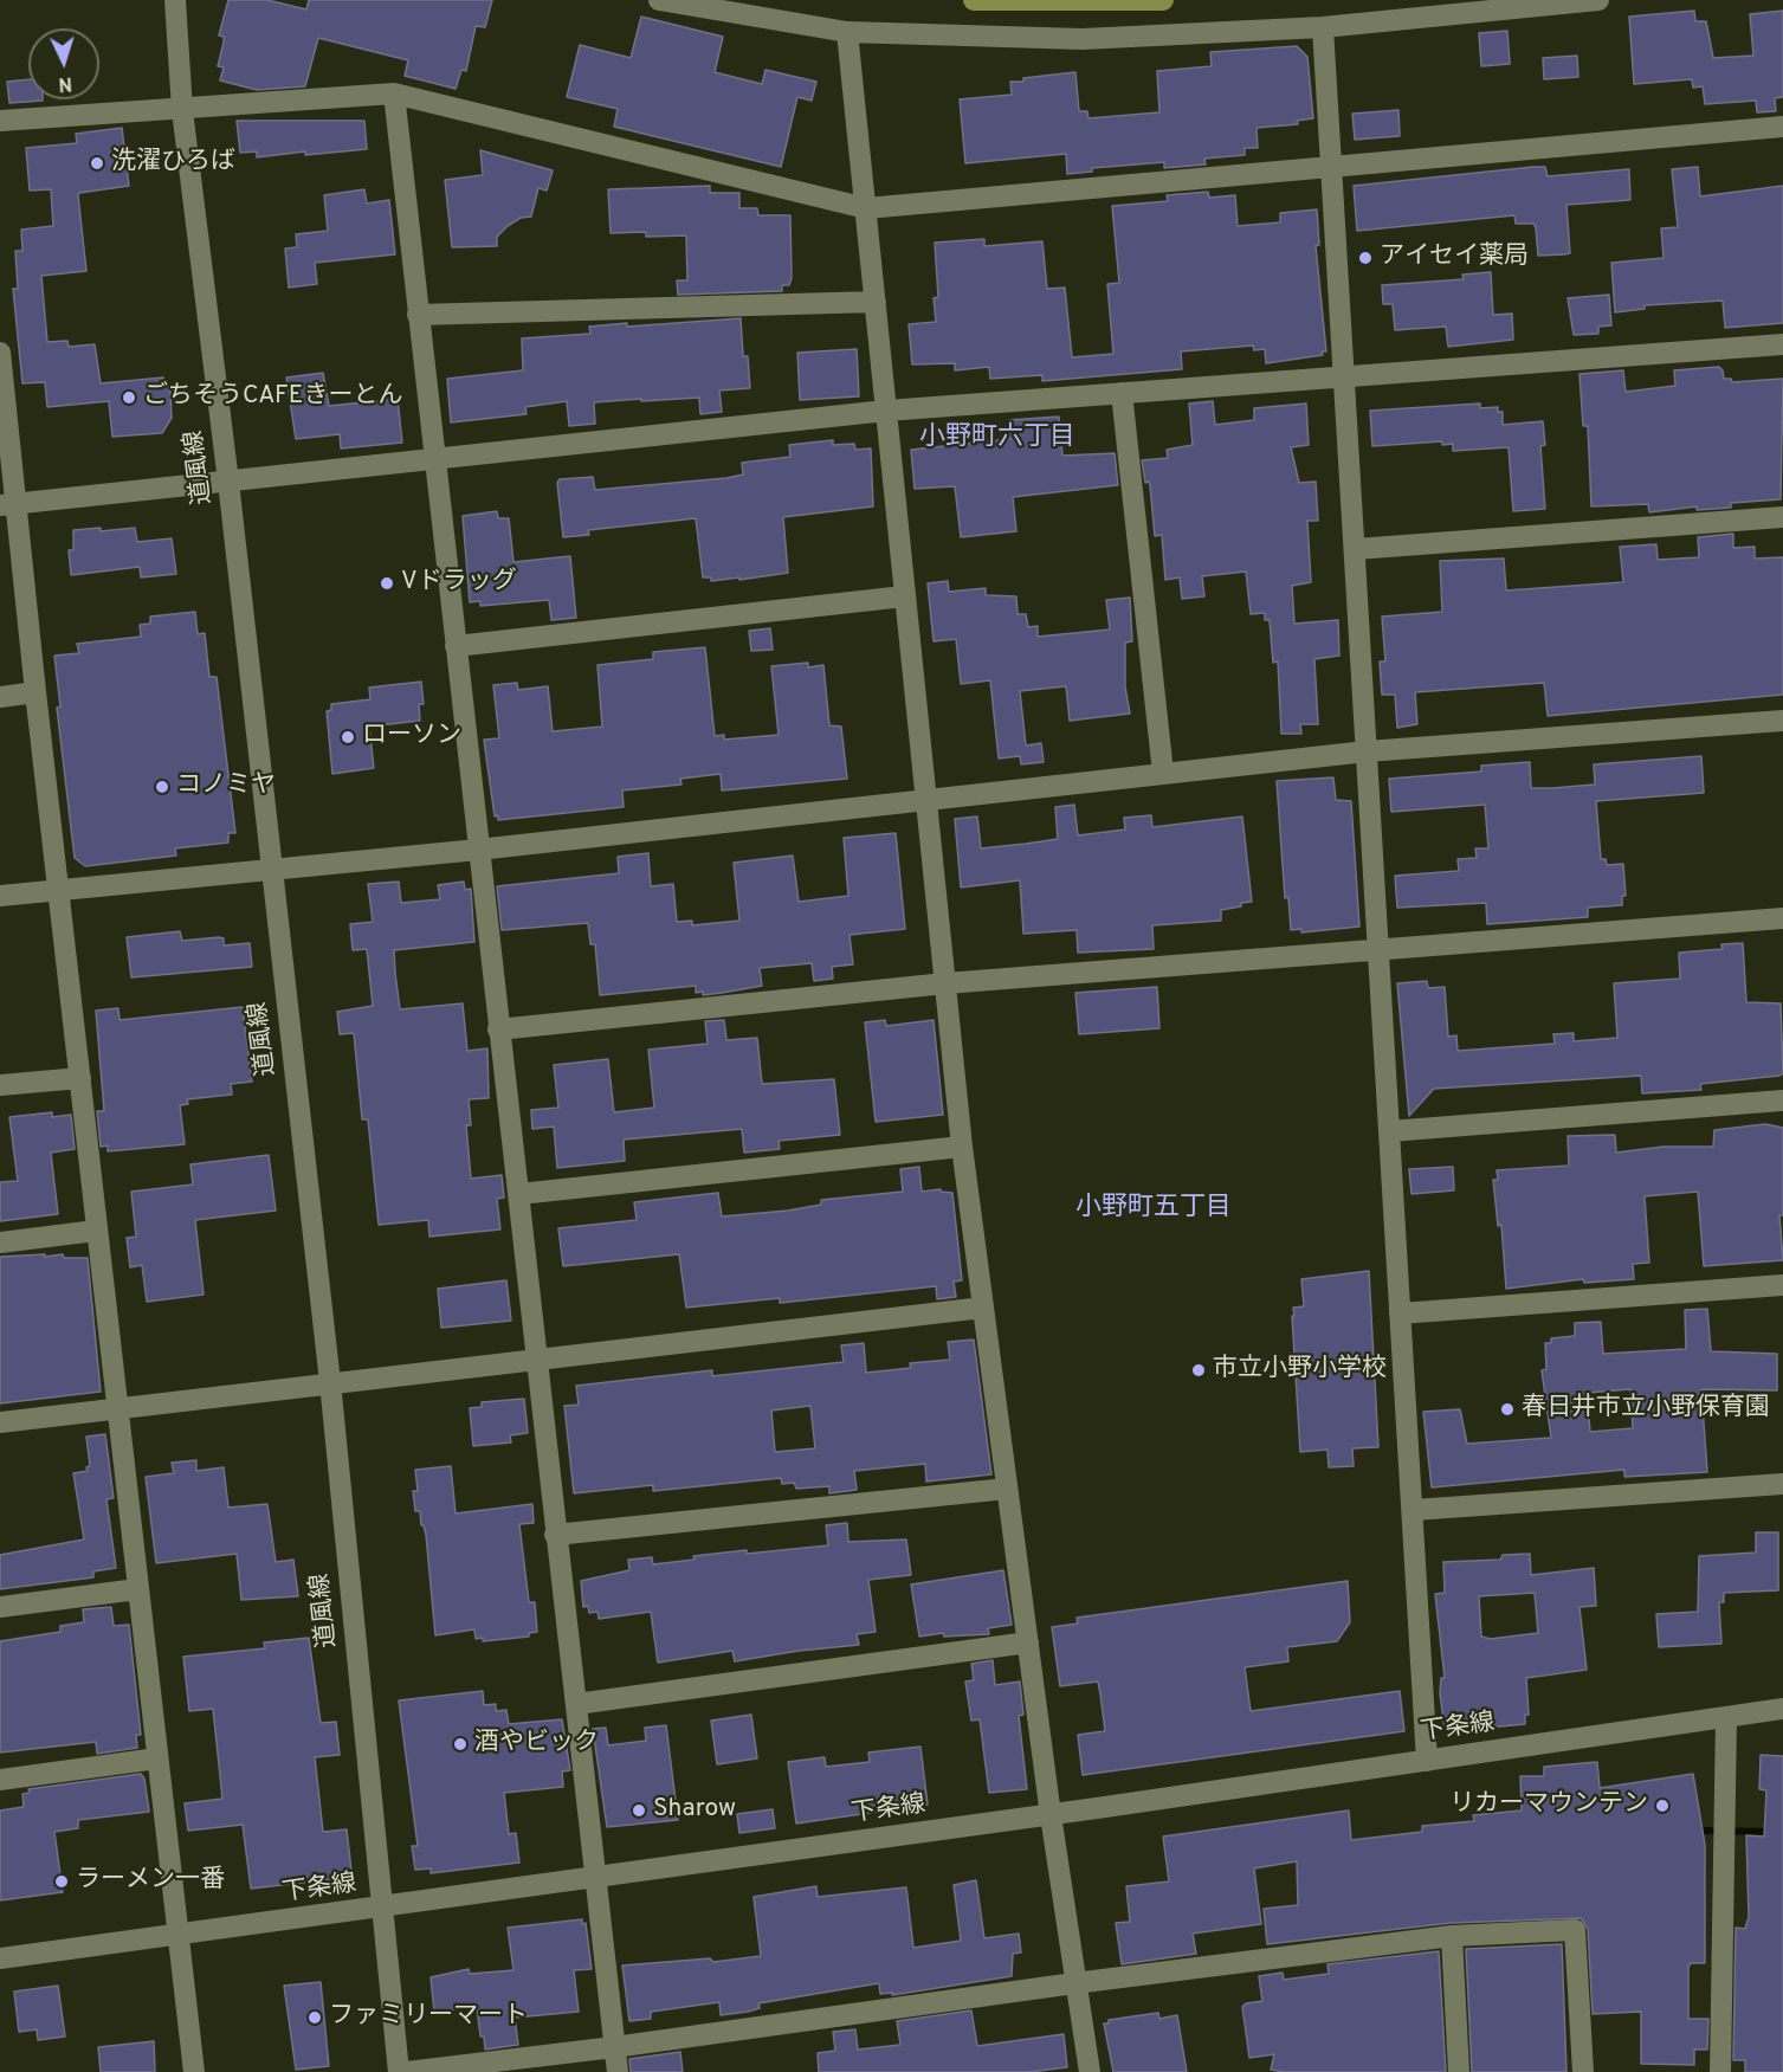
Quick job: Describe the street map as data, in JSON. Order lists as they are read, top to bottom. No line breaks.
{"streets":{"street":["道風線","下条線"]},"crossings":[["道風線","下条線"]],"districts":["小野町六丁目","小野町五丁目"],"places":["洗濯ひろば","アイセイ薬局","ごちそうCAFEきーとん","Vドラッグ","ローソン","コノミヤ","市立小野小学校","春日井市立小野保育園","酒やビック","リカーマウンテン","Sharow","ラーメン一番","ファミリーマート"],"north":"bottom"}
